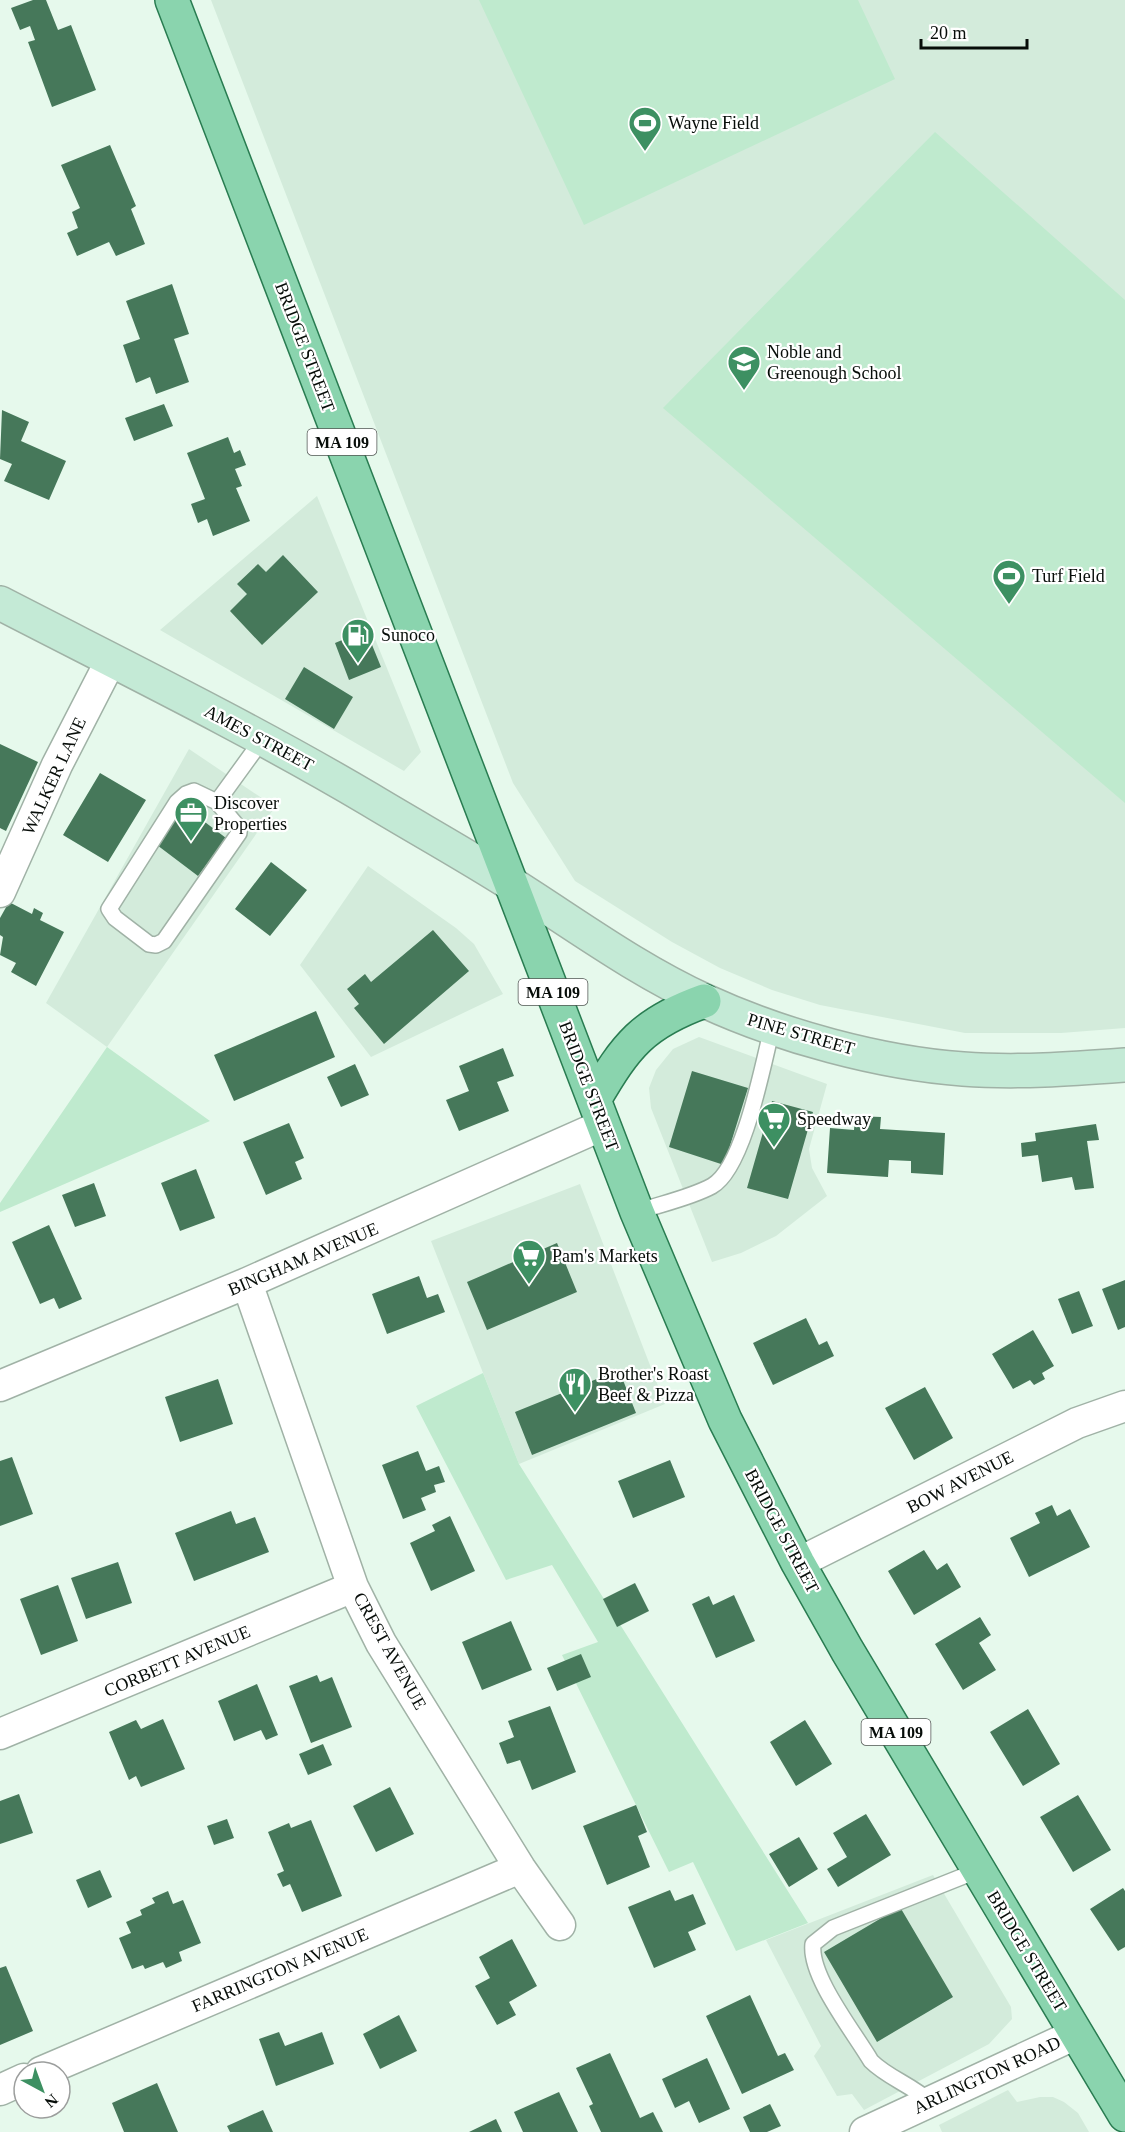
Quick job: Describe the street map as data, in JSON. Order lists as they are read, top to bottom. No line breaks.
{"streets":{"main road":["BRIDGE STREET","MA 109"],"street":["AMES STREET","WALKER LANE","PINE STREET","BINGHAM AVENUE","BOW AVENUE","CREST AVENUE","CORBETT AVENUE","FARRINGTON AVENUE","ARLINGTON ROAD"]},"crossings":[["BRIDGE STREET","AMES STREET"],["BRIDGE STREET","PINE STREET"],["BRIDGE STREET","BINGHAM AVENUE"],["BRIDGE STREET","BOW AVENUE"],["BRIDGE STREET","ARLINGTON ROAD"],["AMES STREET","WALKER LANE"],["AMES STREET","PINE STREET"],["PINE STREET","BINGHAM AVENUE"],["BINGHAM AVENUE","CREST AVENUE"],["CREST AVENUE","CORBETT AVENUE"],["CREST AVENUE","FARRINGTON AVENUE"]],"places":{"sports":["Wayne Field","Turf Field"],"school or university":["Noble and Greenough School"],"fuel station":["Sunoco"],"office":["Discover Properties"],"supermarket":["Speedway","Pam's Markets"],"restaurant":["Brother's Roast Beef & Pizza"]},"scale_bar":"20 m","north":"bottom right"}
